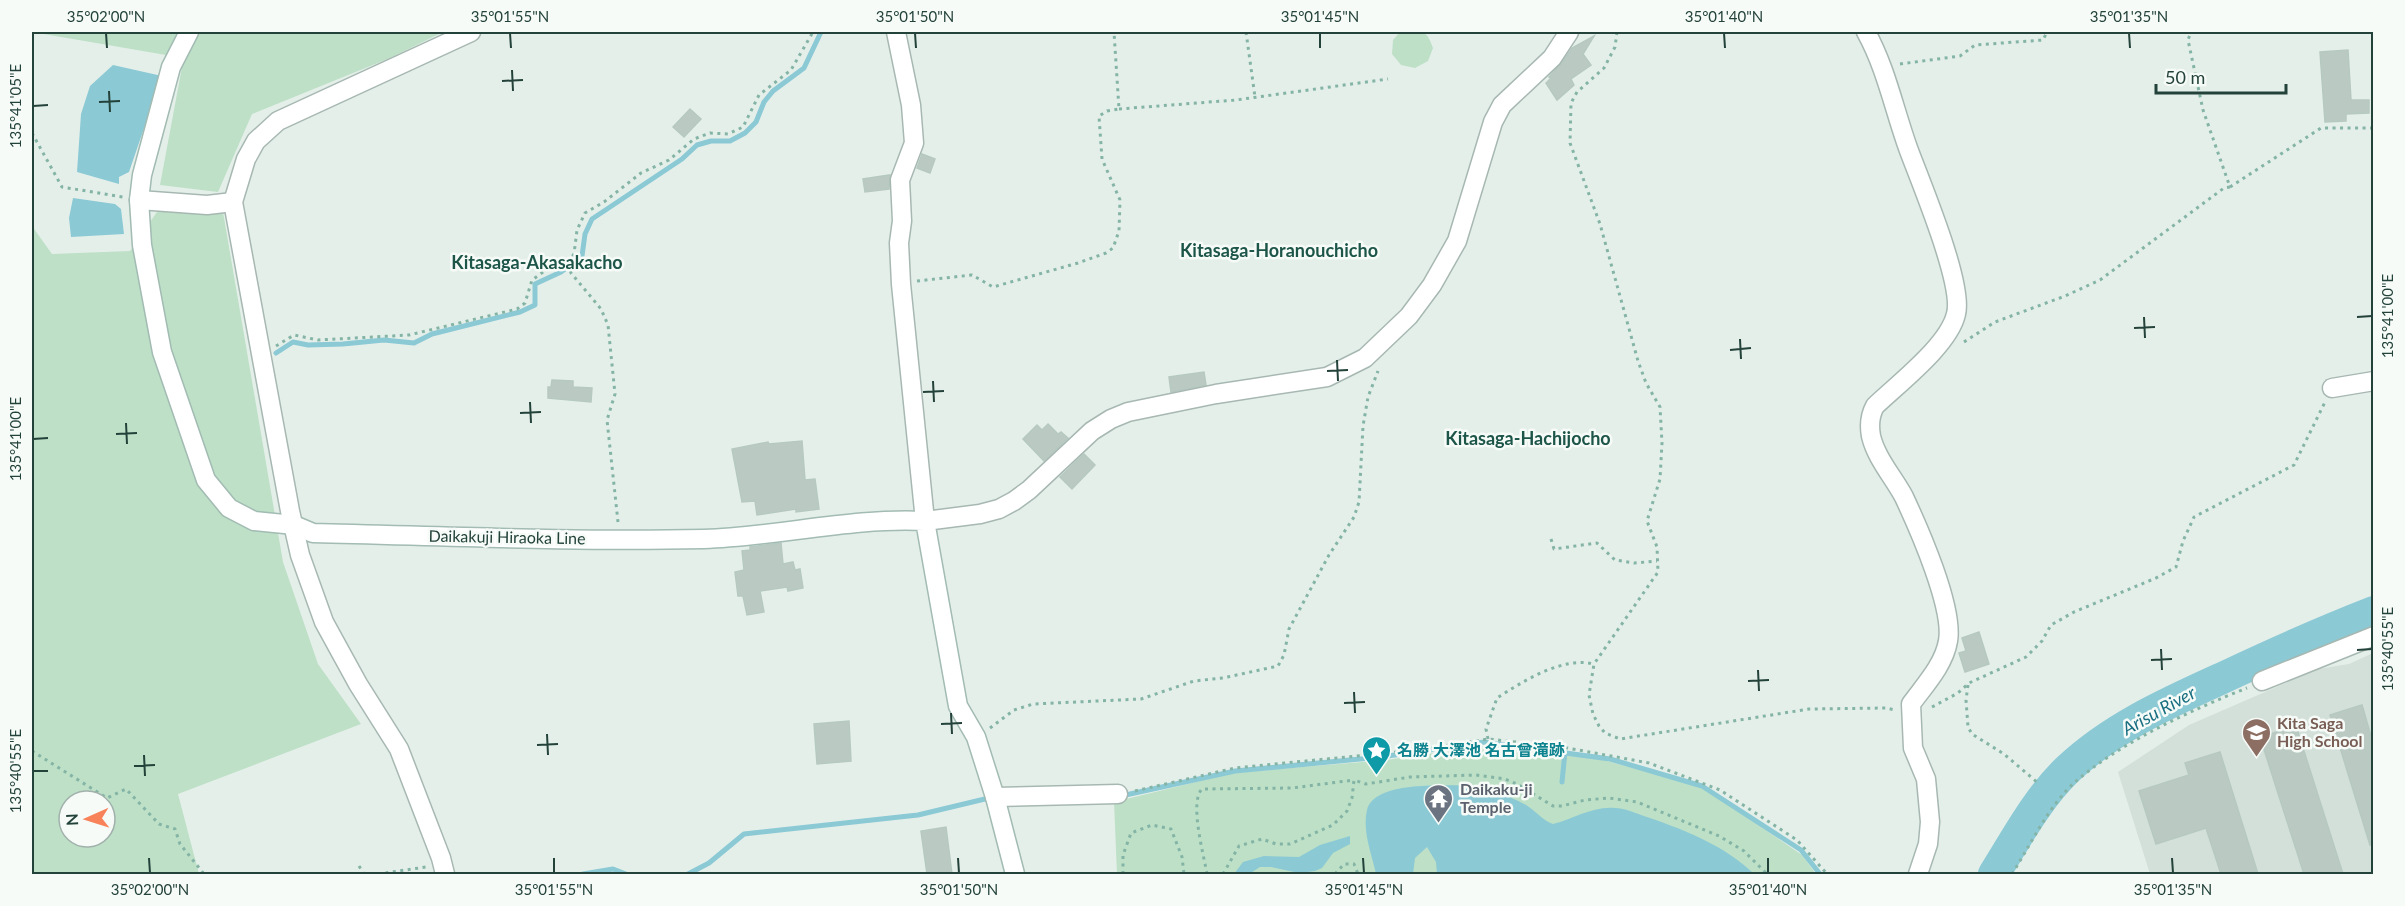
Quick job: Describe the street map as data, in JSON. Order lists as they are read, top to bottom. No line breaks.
{"streets":{"street":["Daikakuji Hiraoka Line"]},"districts":["Kitasaga-Horanouchicho","Kitasaga-Akasakacho","Kitasaga-Hachijocho"],"water":["Arisu River"],"places":{"school or university":["Kita Saga High School"],"place":["名勝 大澤池 名古曾滝跡"],"temple":["Daikaku-ji Temple"]},"scale_bar":"50 m","north":"left","coordinates":["35°02'00\"N","35°01'55\"N","35°01'50\"N","35°01'45\"N","35°01'40\"N","35°01'35\"N","135°41'05\"E","135°41'00\"E","135°40'55\"E"]}
